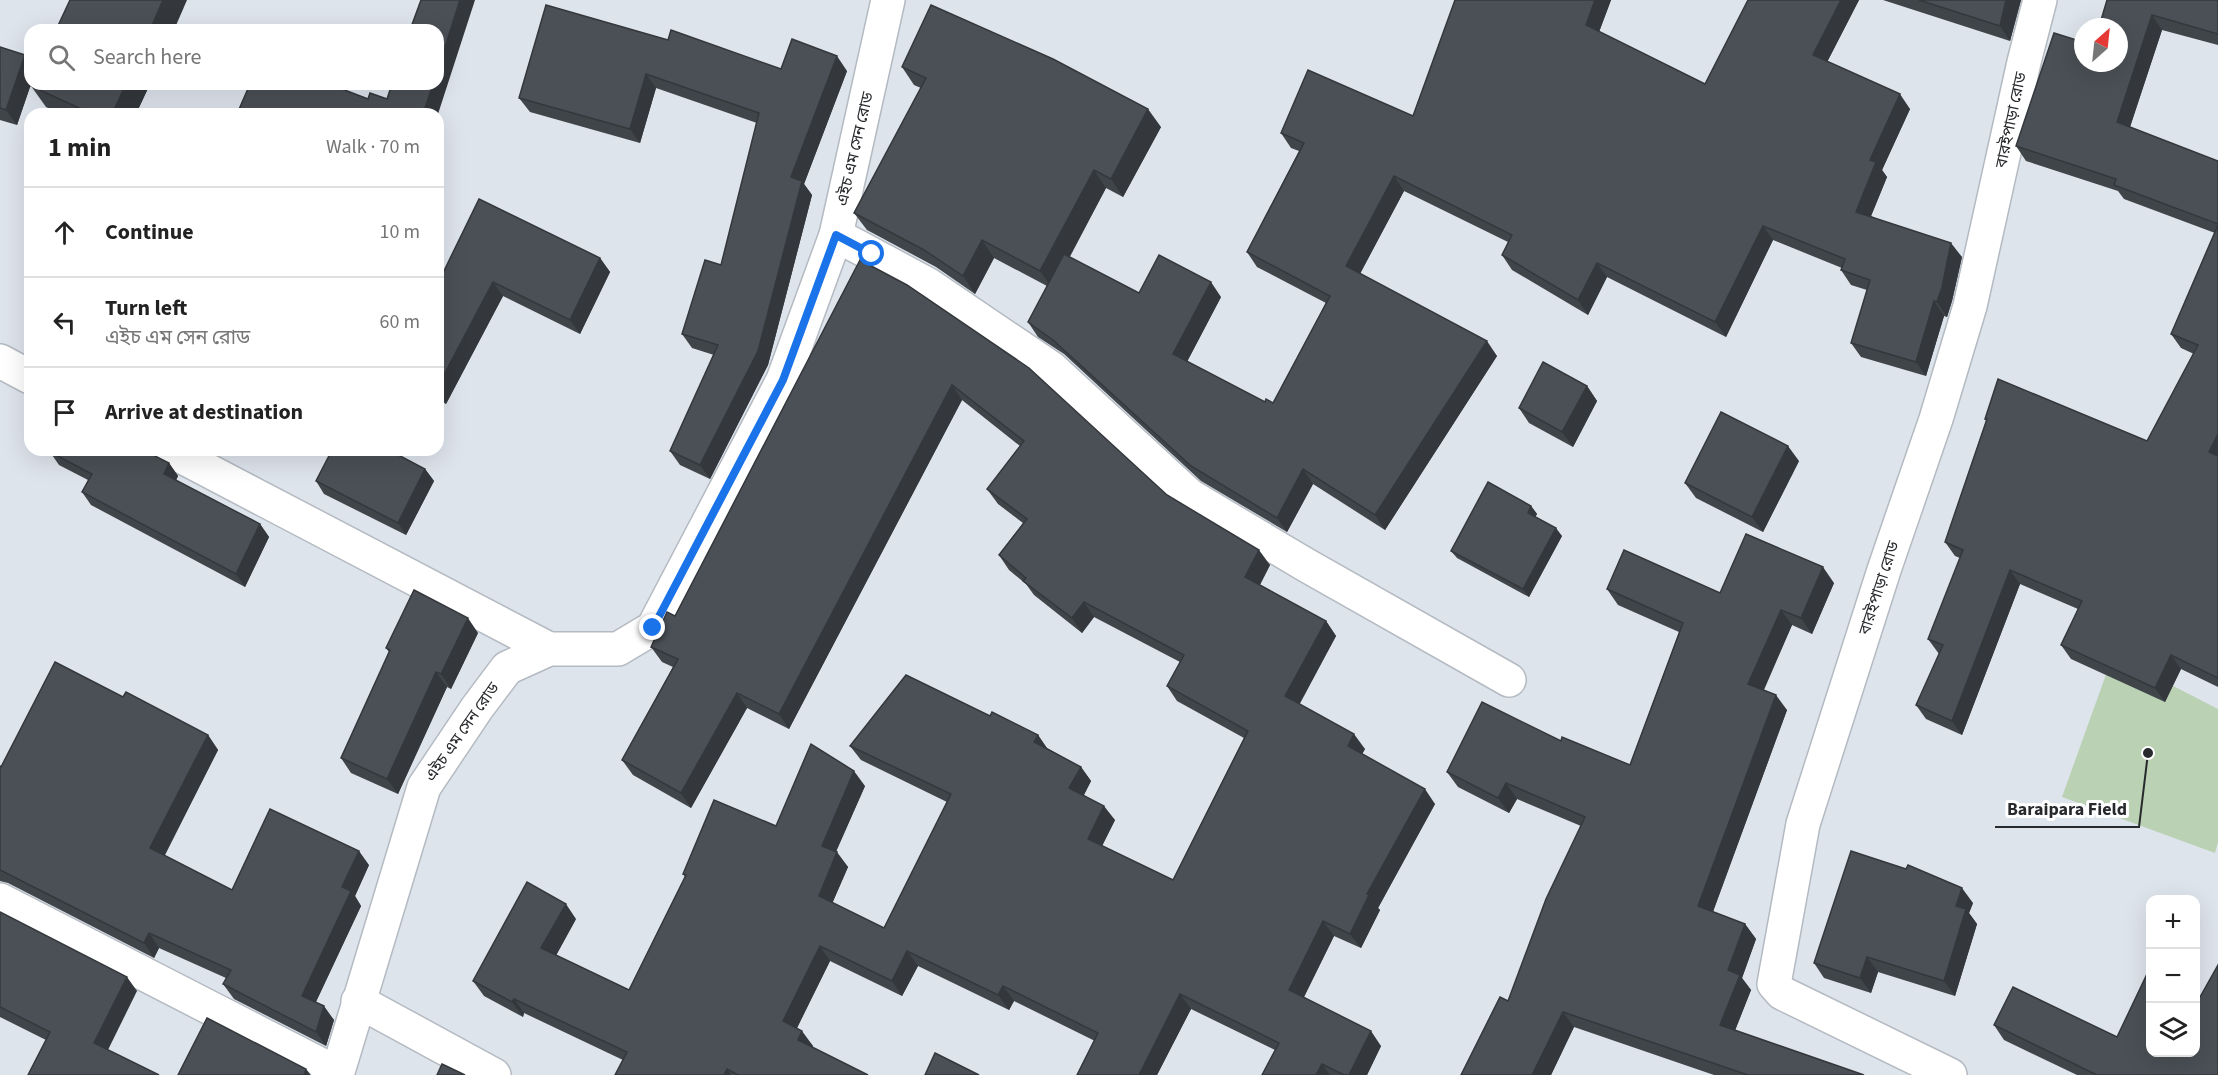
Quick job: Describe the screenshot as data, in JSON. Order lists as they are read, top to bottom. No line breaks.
{"streets":{"street":["বারইপাড়া রোড","এইচ এম সেন রোড"]},"places":["Baraipara Field"],"north":"top right","page":{"search":"Search here","heading":["1 min","Walk · 70 m"],"list":[["Continue","10 m"],["Turn left","এইচ এম সেন রোড","60 m"],"Arrive at destination"],"map_buttons":["+","−"]}}
